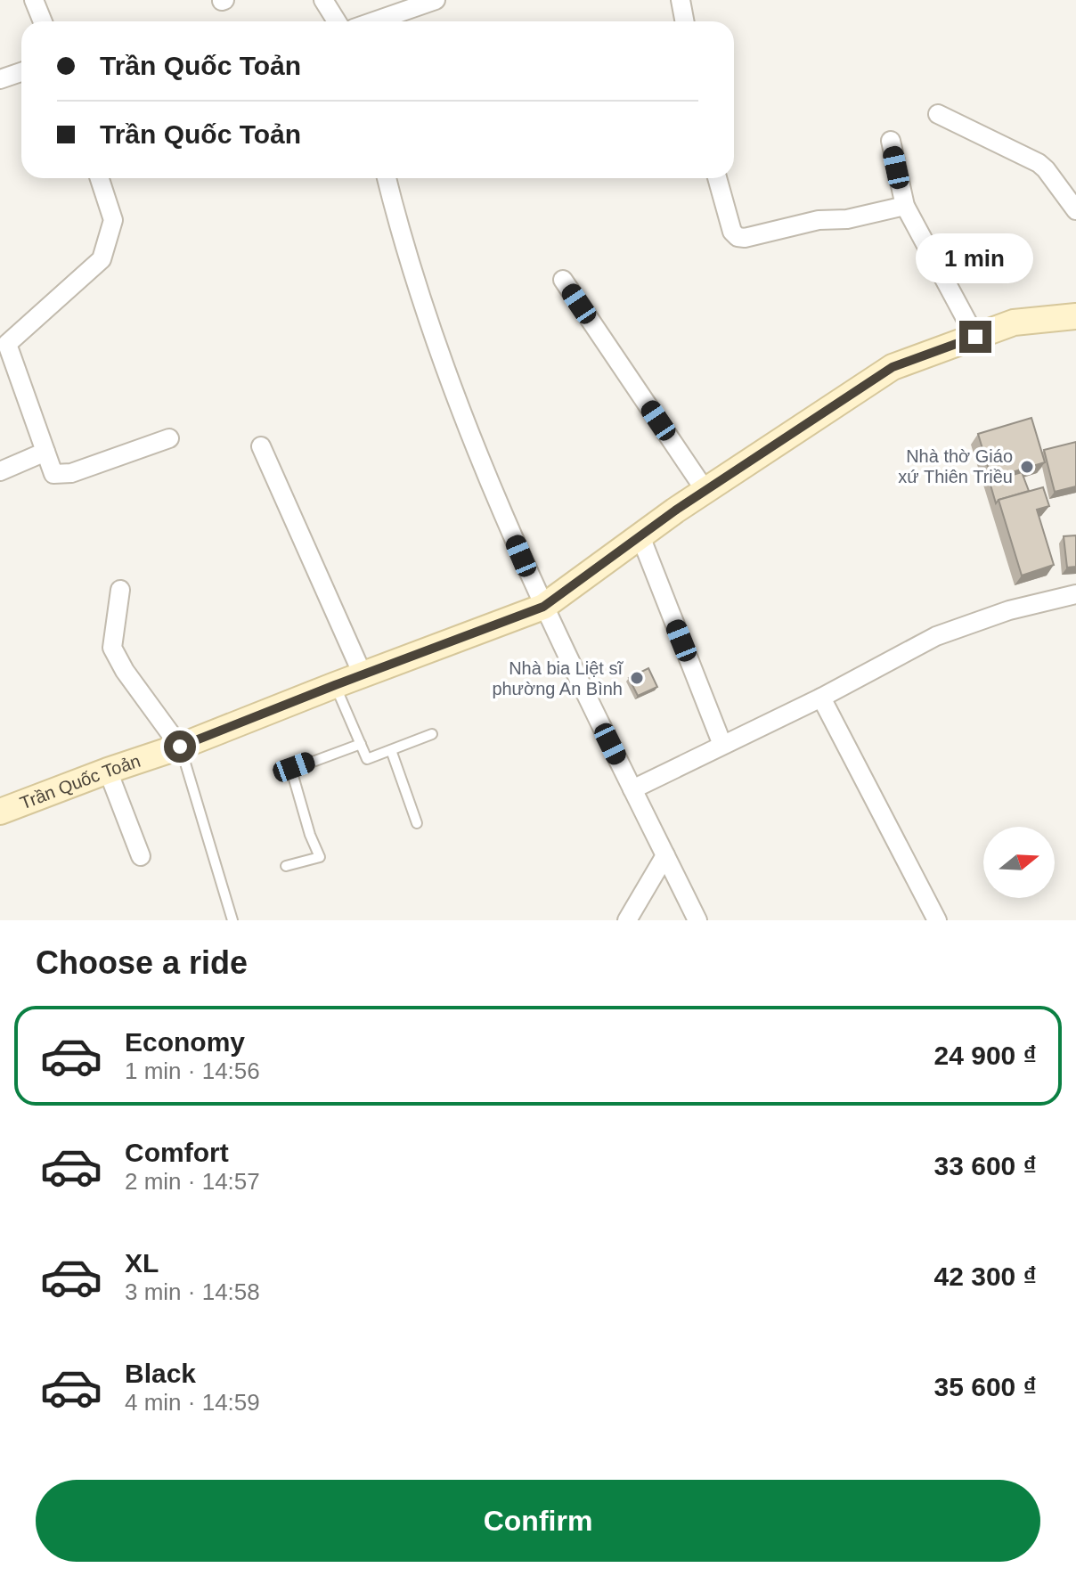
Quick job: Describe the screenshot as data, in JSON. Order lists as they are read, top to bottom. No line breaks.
{"streets":{"main road":["Trần Quốc Toản"]},"places":["Nhà thờ Giáo xứ Thiên Triều","Nhà bia Liệt sĩ phường An Bình"],"north":"right","page":{"banner":["Trần Quốc Toản","Trần Quốc Toản"],"bubble":"1 min","heading":"Choose a ride","list":[{"name":"Economy","note":"1 min · 14:56","value":"24 900 ₫"},{"name":"Comfort","note":"2 min · 14:57","value":"33 600 ₫"},{"name":"XL","note":"3 min · 14:58","value":"42 300 ₫"},{"name":"Black","note":"4 min · 14:59","value":"35 600 ₫"}],"buttons":"Confirm"}}
